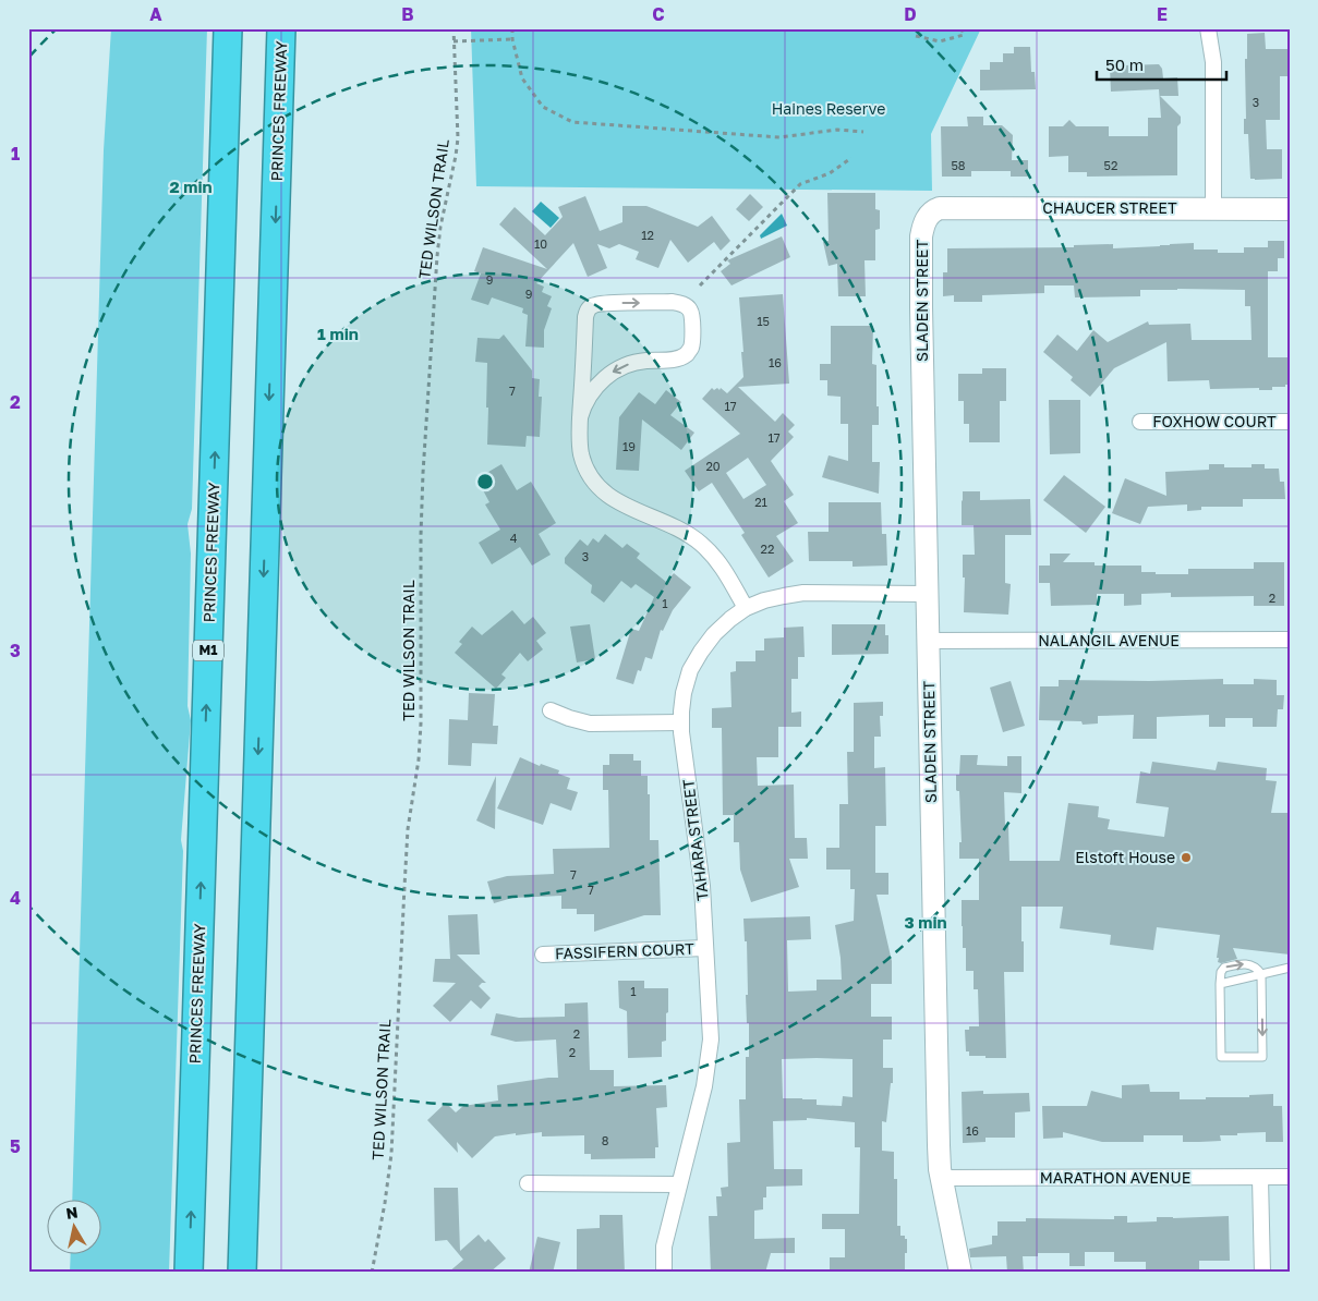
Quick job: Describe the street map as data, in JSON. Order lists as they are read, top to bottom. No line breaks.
{"streets":{"highway":["PRINCES FREEWAY","M1"],"street":["CHAUCER STREET","SLADEN STREET","FOXHOW COURT","NALANGIL AVENUE","TAHARA STREET","FASSIFERN COURT","MARATHON AVENUE"],"path":["TED WILSON TRAIL"]},"crossings":[["CHAUCER STREET","SLADEN STREET"],["SLADEN STREET","NALANGIL AVENUE"],["SLADEN STREET","TAHARA STREET"],["SLADEN STREET","MARATHON AVENUE"],["TAHARA STREET","FASSIFERN COURT"]],"parks":["Haines Reserve"],"places":["Elstoft House"],"house_numbers":["3","58","52","12","10","9","9","15","16","7","17","17","19","20","21","4","22","3","2","1","7","7","1","2","2","16","8"],"scale_bar":"50 m","north":"top","grid":{"columns":["A","B","C","D","E"],"rows":["1","2","3","4","5"]},"rings":["2 min","1 min","3 min"]}
